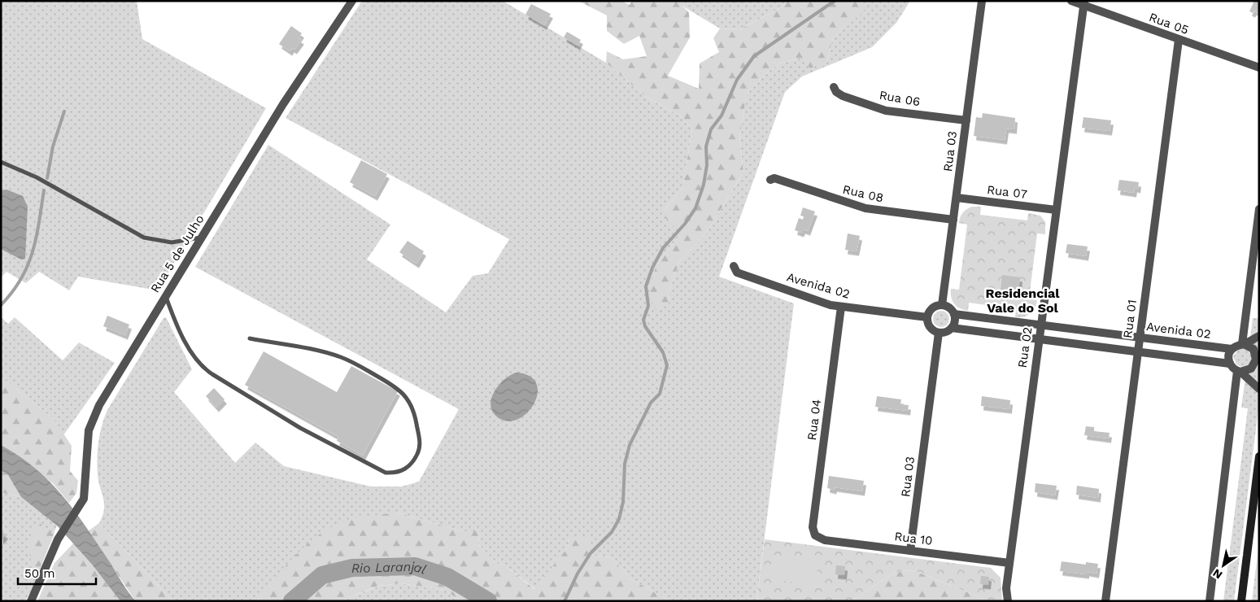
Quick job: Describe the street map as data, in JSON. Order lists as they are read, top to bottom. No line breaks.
{"streets":{"street":["Rua 05","Rua 06","Rua 03","Rua 07","Rua 08","Rua 5 de Julho","Avenida 02","Rua 01","Rua 02","Rua 04","Rua 10"]},"crossings":[["Rua 05","Rua 01"],["Rua 05","Rua 02"],["Rua 06","Rua 03"],["Rua 03","Rua 07"],["Rua 03","Rua 08"],["Rua 03","Avenida 02"],["Rua 03","Rua 10"],["Rua 07","Rua 02"],["Avenida 02","Rua 01"],["Avenida 02","Rua 02"],["Avenida 02","Rua 04"],["Rua 02","Rua 10"],["Rua 04","Rua 10"]],"districts":["Residencial Vale do Sol"],"water":["Rio Laranjal"],"scale_bar":"50 m","north":"bottom left"}
